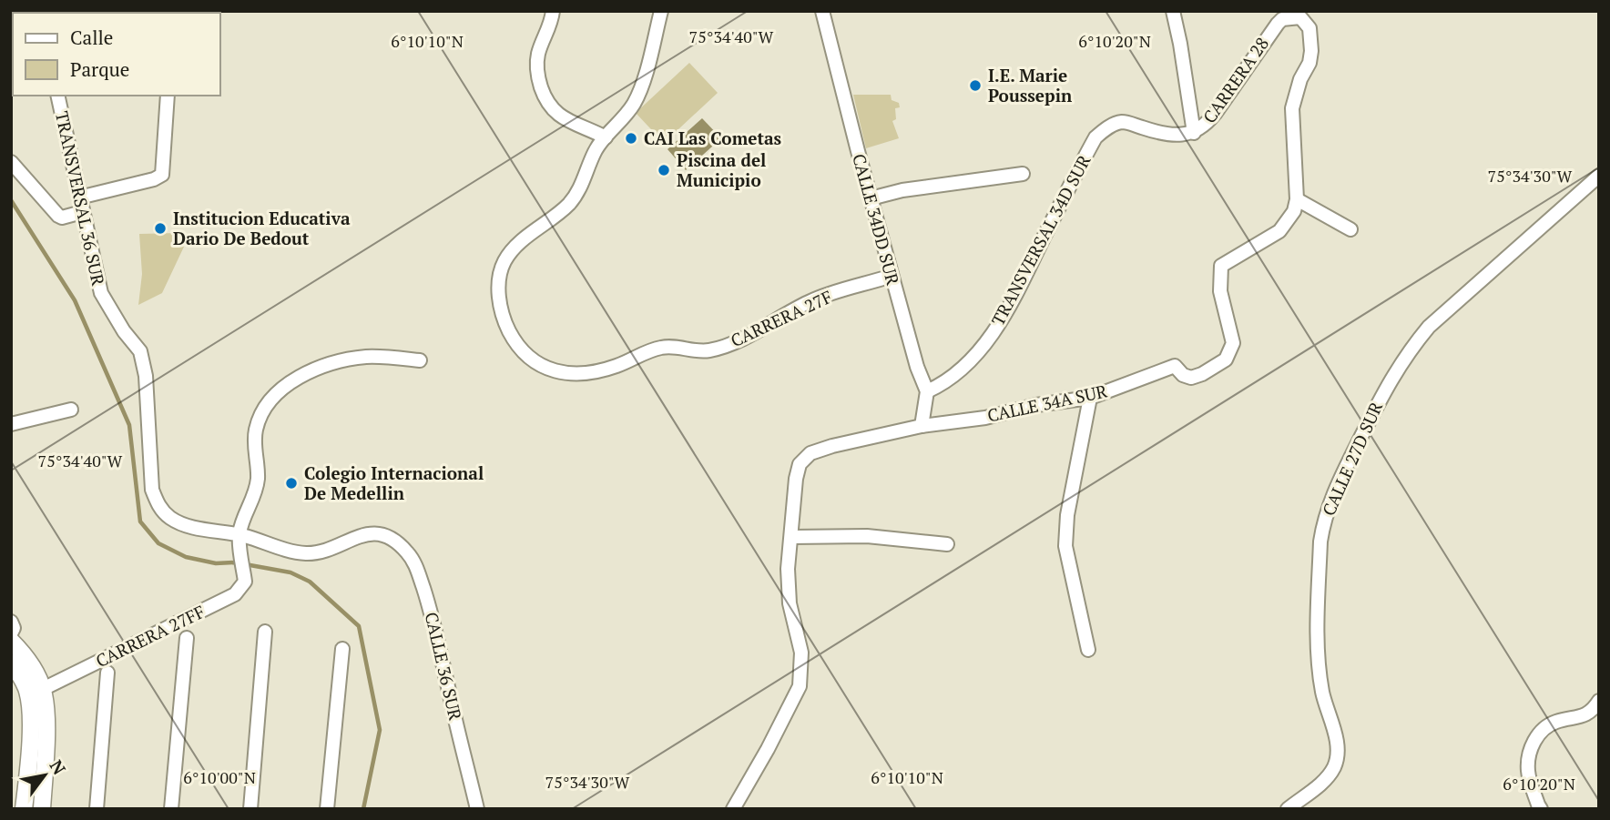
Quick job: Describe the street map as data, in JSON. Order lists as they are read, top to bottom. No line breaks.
{"streets":{"street":["CARRERA 28","TRANSVERSAL 36 SUR","CALLE 34DD SUR","TRANSVERSAL 34D SUR","CARRERA 27F","CALLE 34A SUR","CALLE 27D SUR","CARRERA 27FF","CALLE 36 SUR"]},"crossings":[["CARRERA 28","TRANSVERSAL 34D SUR"],["CARRERA 28","CALLE 34A SUR"],["TRANSVERSAL 36 SUR","CARRERA 27FF"],["TRANSVERSAL 36 SUR","CALLE 36 SUR"],["CALLE 34DD SUR","TRANSVERSAL 34D SUR"],["CALLE 34DD SUR","CARRERA 27F"],["CALLE 34DD SUR","CALLE 34A SUR"],["CARRERA 27FF","CALLE 36 SUR"]],"places":["I.E. Marie Poussepin","CAI Las Cometas","Piscina del Municipio","Institucion Educativa Dario De Bedout","Colegio Internacional De Medellin"],"legend":["Calle","Parque"],"north":"top right","coordinates":["75°34'40\"W","6°10'10\"N","6°10'20\"N","75°34'30\"W","6°10'00\"N"]}
